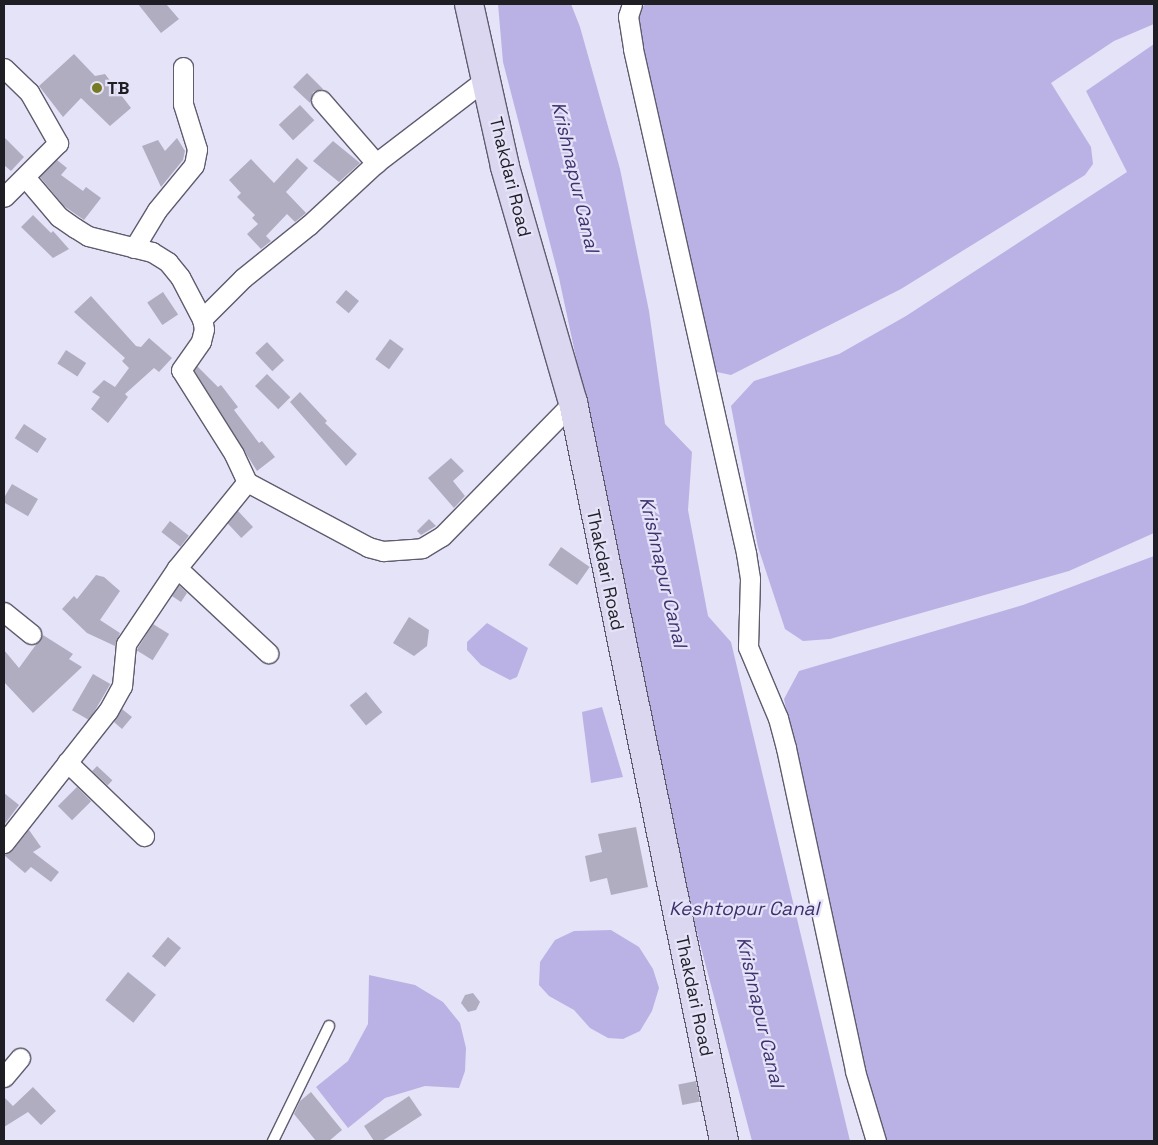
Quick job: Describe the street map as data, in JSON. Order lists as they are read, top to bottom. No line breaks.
{"streets":{"street":["Thakdari Road"]},"water":["Krishnapur Canal","Keshtopur Canal"],"places":["TB"]}
